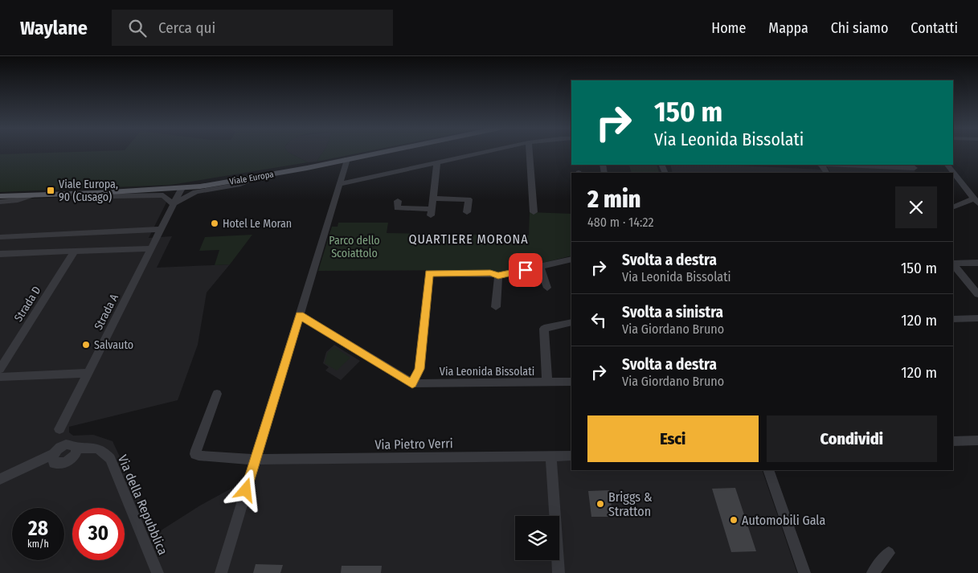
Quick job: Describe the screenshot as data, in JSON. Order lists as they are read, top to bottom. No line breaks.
{"streets":{"main road":["Viale Europa"],"street":["Strada D","Strada A","Via Leonida Bissolati","Via Pietro Verri","Via della Repubblica"]},"crossings":[["Viale Europa","Strada A"]],"districts":["QUARTIERE MORONA"],"parks":["Parco dello Scoiattolo"],"places":{"transit":["Viale Europa, 90 (Cusago)"],"other":["Hotel Le Moran","Salvauto","Briggs & Stratton","Automobili Gala"]},"page":{"header":"Waylane","search":"Cerca qui","nav":["Home","Mappa","Chi siamo","Contatti"],"turn":["150 m","Via Leonida Bissolati"],"heading":["2 min","480 m · 14:22"],"list":[{"name":"Svolta a destra","note":"Via Leonida Bissolati","value":"150 m"},{"name":"Svolta a sinistra","note":"Via Giordano Bruno","value":"120 m"},{"name":"Svolta a destra","note":"Via Giordano Bruno","value":"120 m"}],"buttons":["Esci","Condividi"],"speed":"28 km/h","limit":"30"}}
